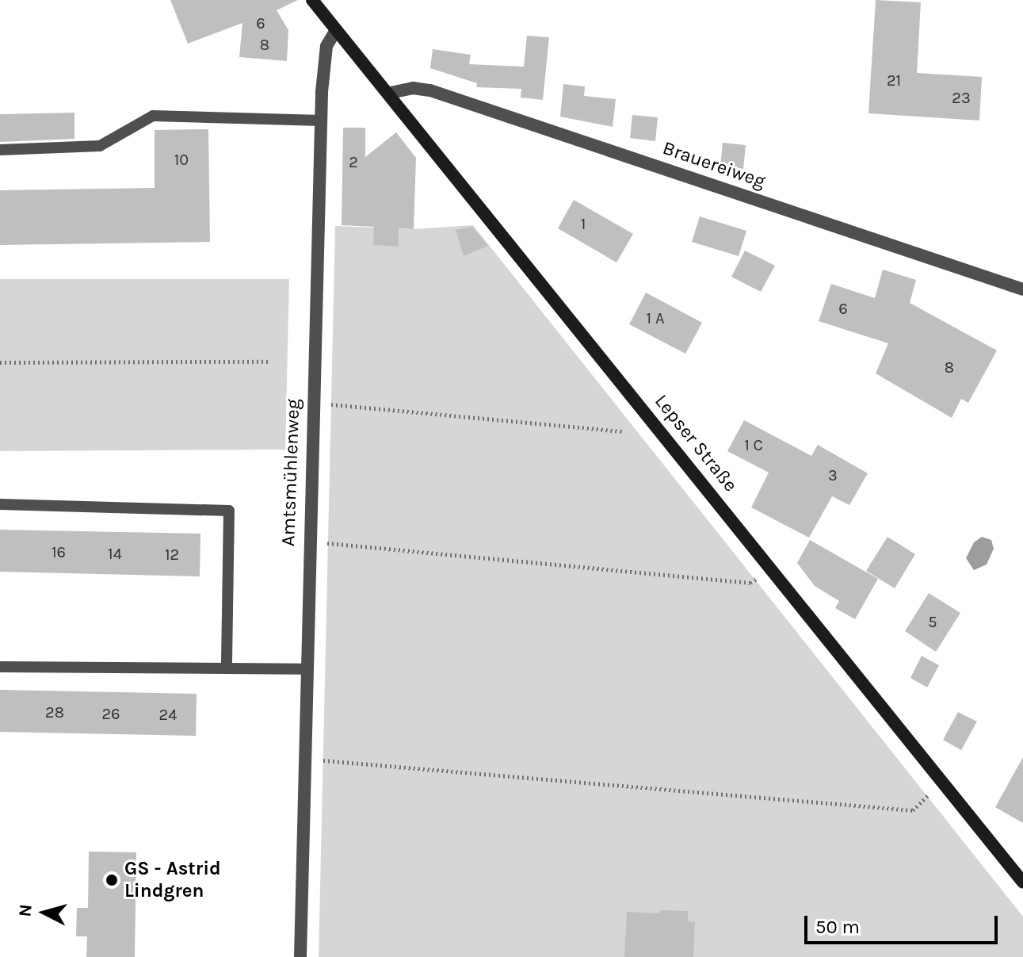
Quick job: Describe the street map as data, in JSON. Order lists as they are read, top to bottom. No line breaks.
{"streets":{"street":["Brauereiweg","Lepser Straße","Amtsmühlenweg"]},"crossings":[["Brauereiweg","Lepser Straße"],["Lepser Straße","Amtsmühlenweg"]],"places":["GS - Astrid Lindgren"],"house_numbers":["6","8","21","23","10","2","1","6","1 A","8","1 C","3","16","14","12","5","28","26","24"],"scale_bar":"50 m","north":"left"}
